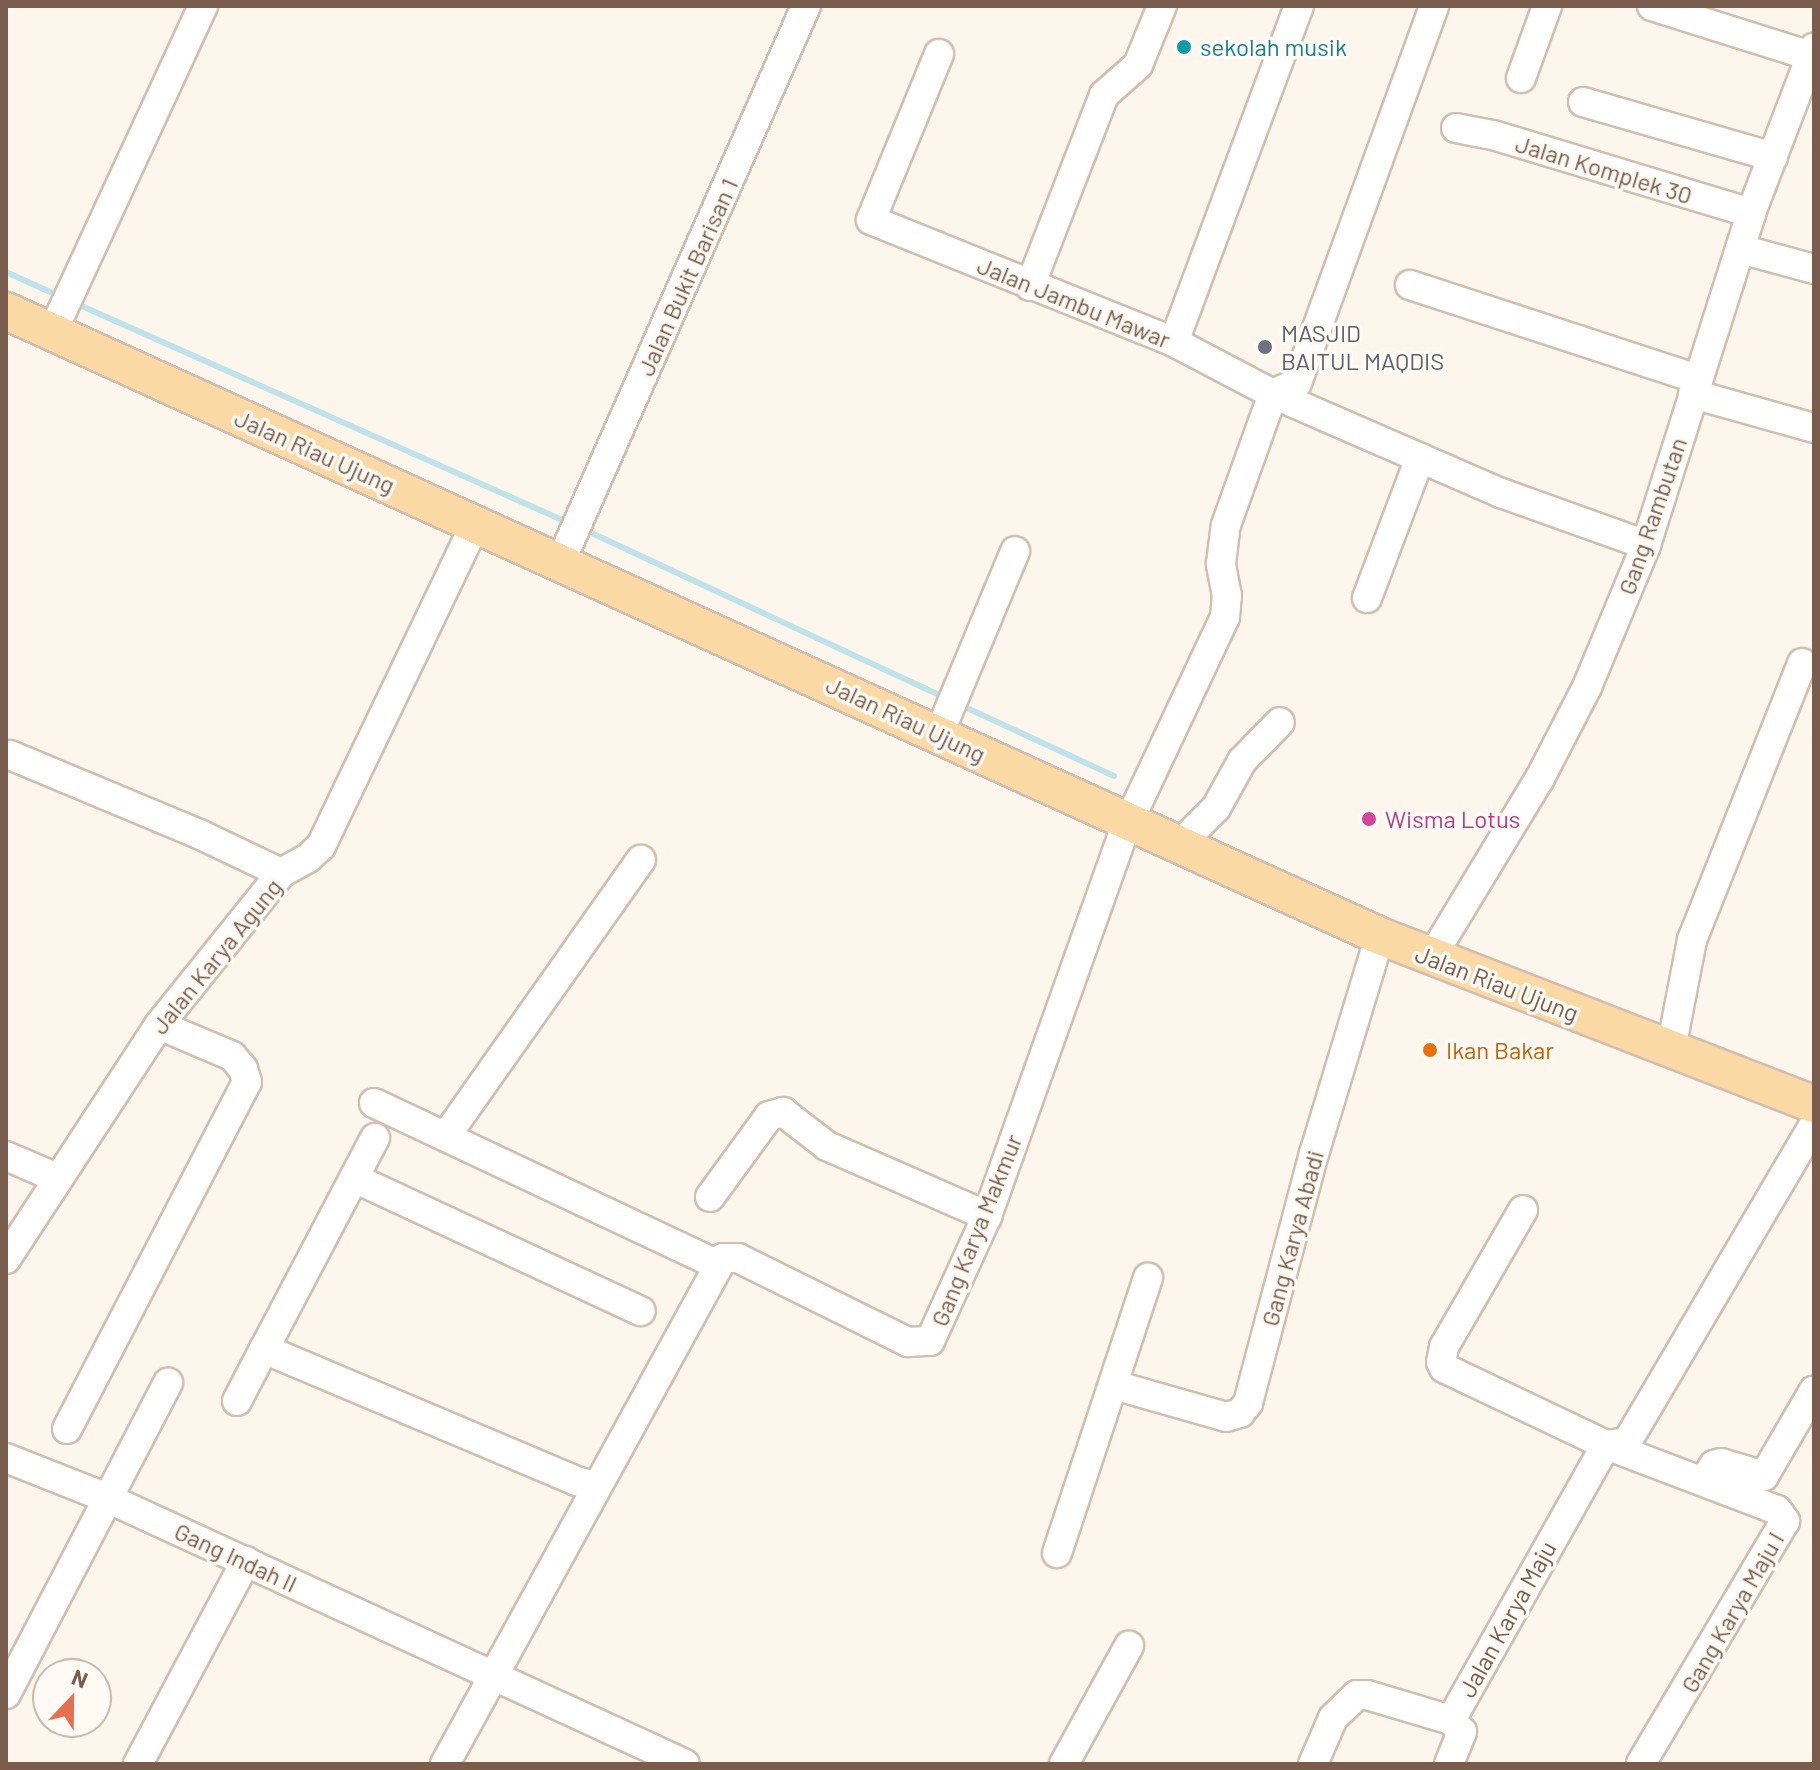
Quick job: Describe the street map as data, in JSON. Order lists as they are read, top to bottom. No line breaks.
{"streets":{"main road":["Jalan Riau Ujung"],"street":["Jalan Komplek 30","Jalan Bukit Barisan 1","Jalan Jambu Mawar","Gang Rambutan","Jalan Karya Agung","Gang Karya Makmur","Gang Karya Abadi","Gang Indah II","Gang Karya Maju I","Jalan Karya Maju"]},"crossings":[["Jalan Komplek 30","Gang Rambutan"],["Jalan Bukit Barisan 1","Jalan Riau Ujung"],["Jalan Jambu Mawar","Gang Rambutan"],["Jalan Riau Ujung","Gang Rambutan"],["Jalan Riau Ujung","Jalan Karya Agung"],["Jalan Riau Ujung","Gang Karya Makmur"],["Jalan Riau Ujung","Gang Karya Abadi"]],"places":["sekolah musik","MASJID BAITUL MAQDIS","Wisma Lotus","Ikan Bakar"],"north":"top"}
